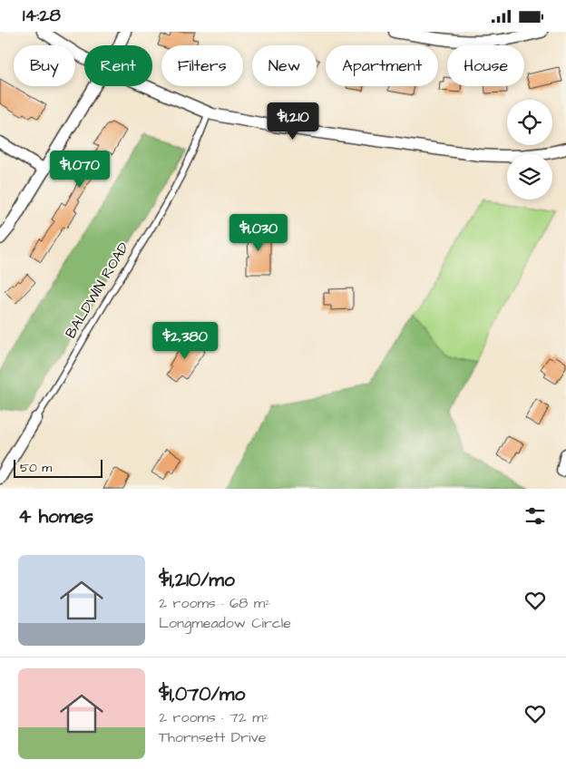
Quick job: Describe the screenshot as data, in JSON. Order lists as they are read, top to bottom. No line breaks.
{"streets":{"street":["BALDWIN ROAD"]},"scale_bar":"50 m","page":{"status":"14:28","chip":["Buy","Rent","Filters","New","Apartment","House"],"price":["$1,210","$1,070","$1,030","$2,380"],"scale":"50 m","heading":"4 homes","list":[{"name":"$1,210/mo","note":"2 rooms · 68 m² · Longmeadow Circle"},{"name":"$1,070/mo","note":"2 rooms · 72 m² · Thornsett Drive"}]}}
